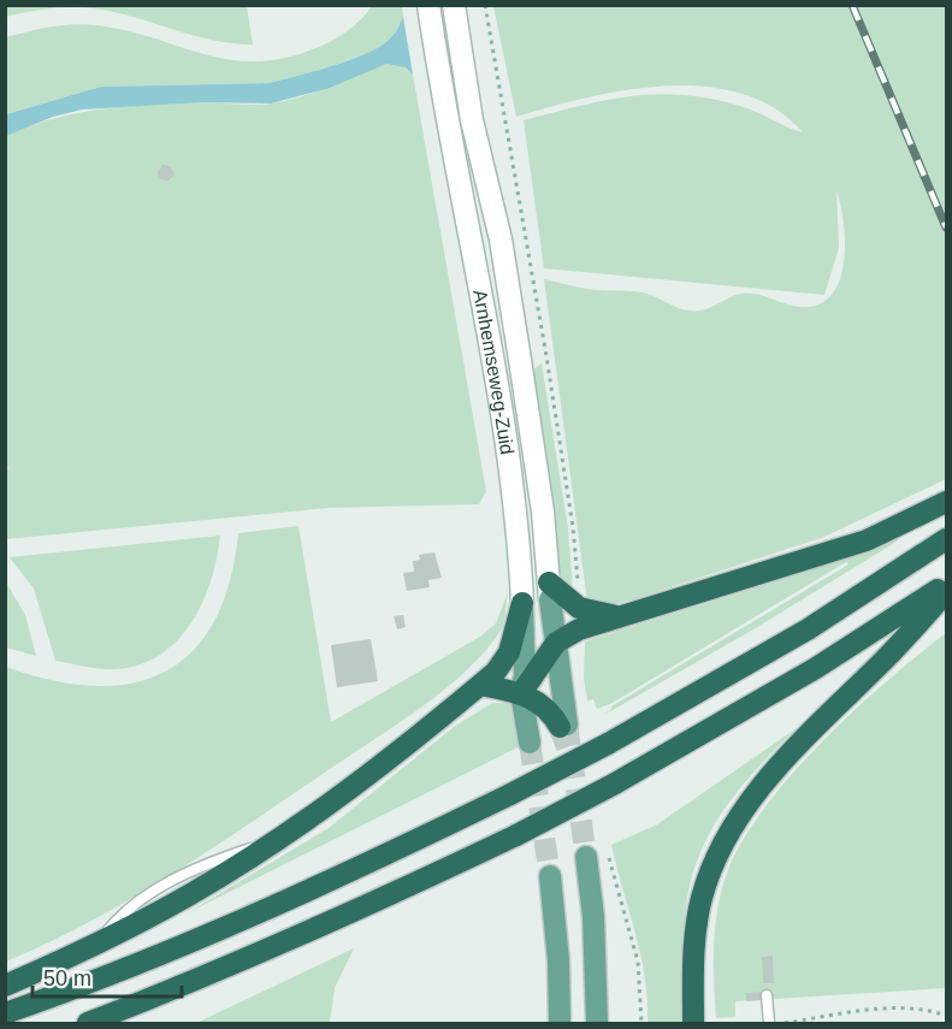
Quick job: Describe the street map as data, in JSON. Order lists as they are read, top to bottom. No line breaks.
{"streets":{"main road":["Arnhemseweg-Zuid"]},"scale_bar":"50 m"}
